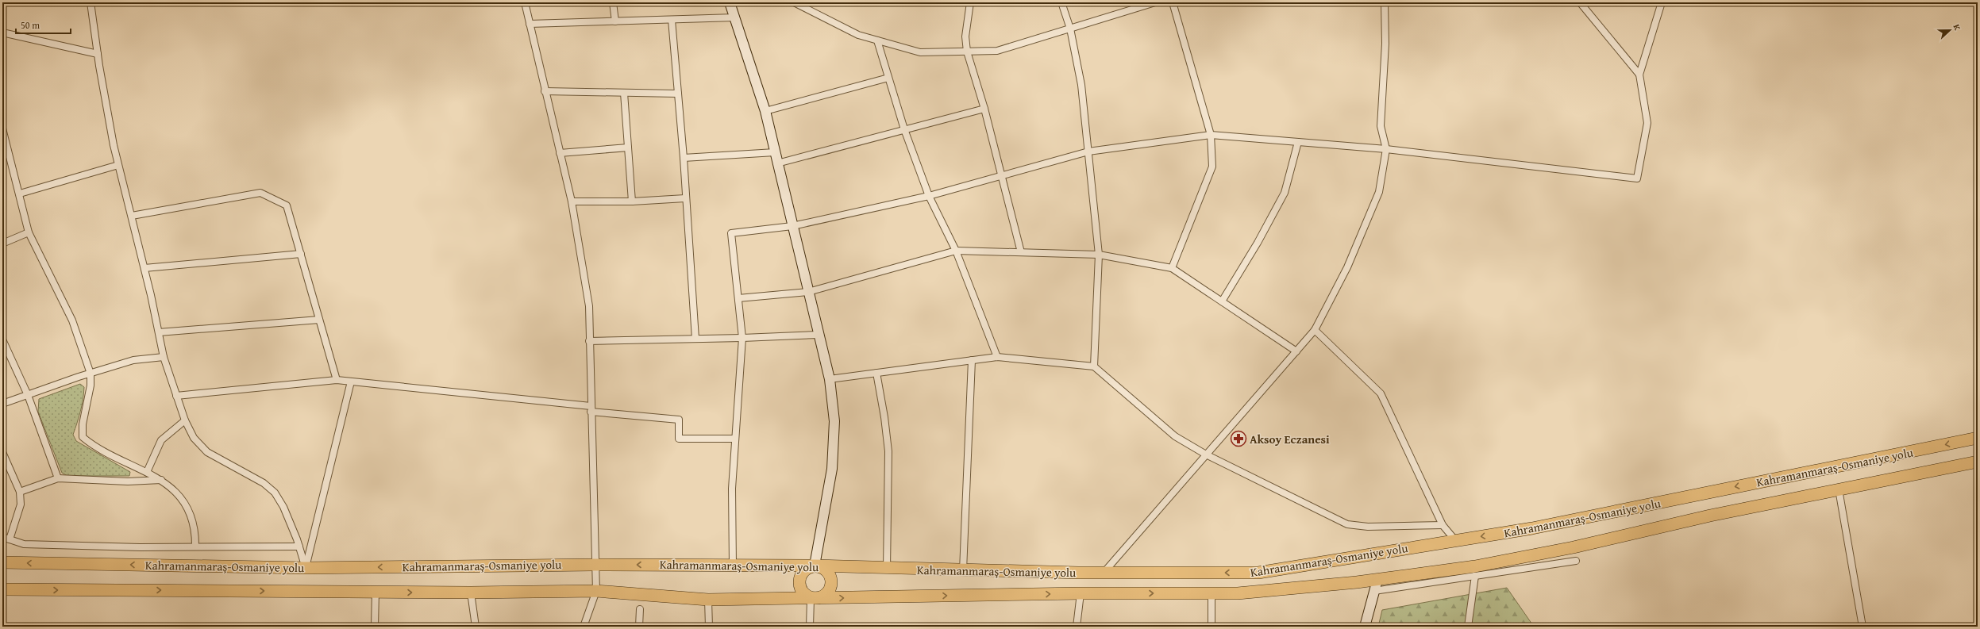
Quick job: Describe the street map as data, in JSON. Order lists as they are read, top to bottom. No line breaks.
{"streets":{"highway":["Kahramanmaraş-Osmaniye yolu"]},"places":{"pharmacy":["Aksoy Eczanesi"]},"scale_bar":"50 m","north":"right"}
